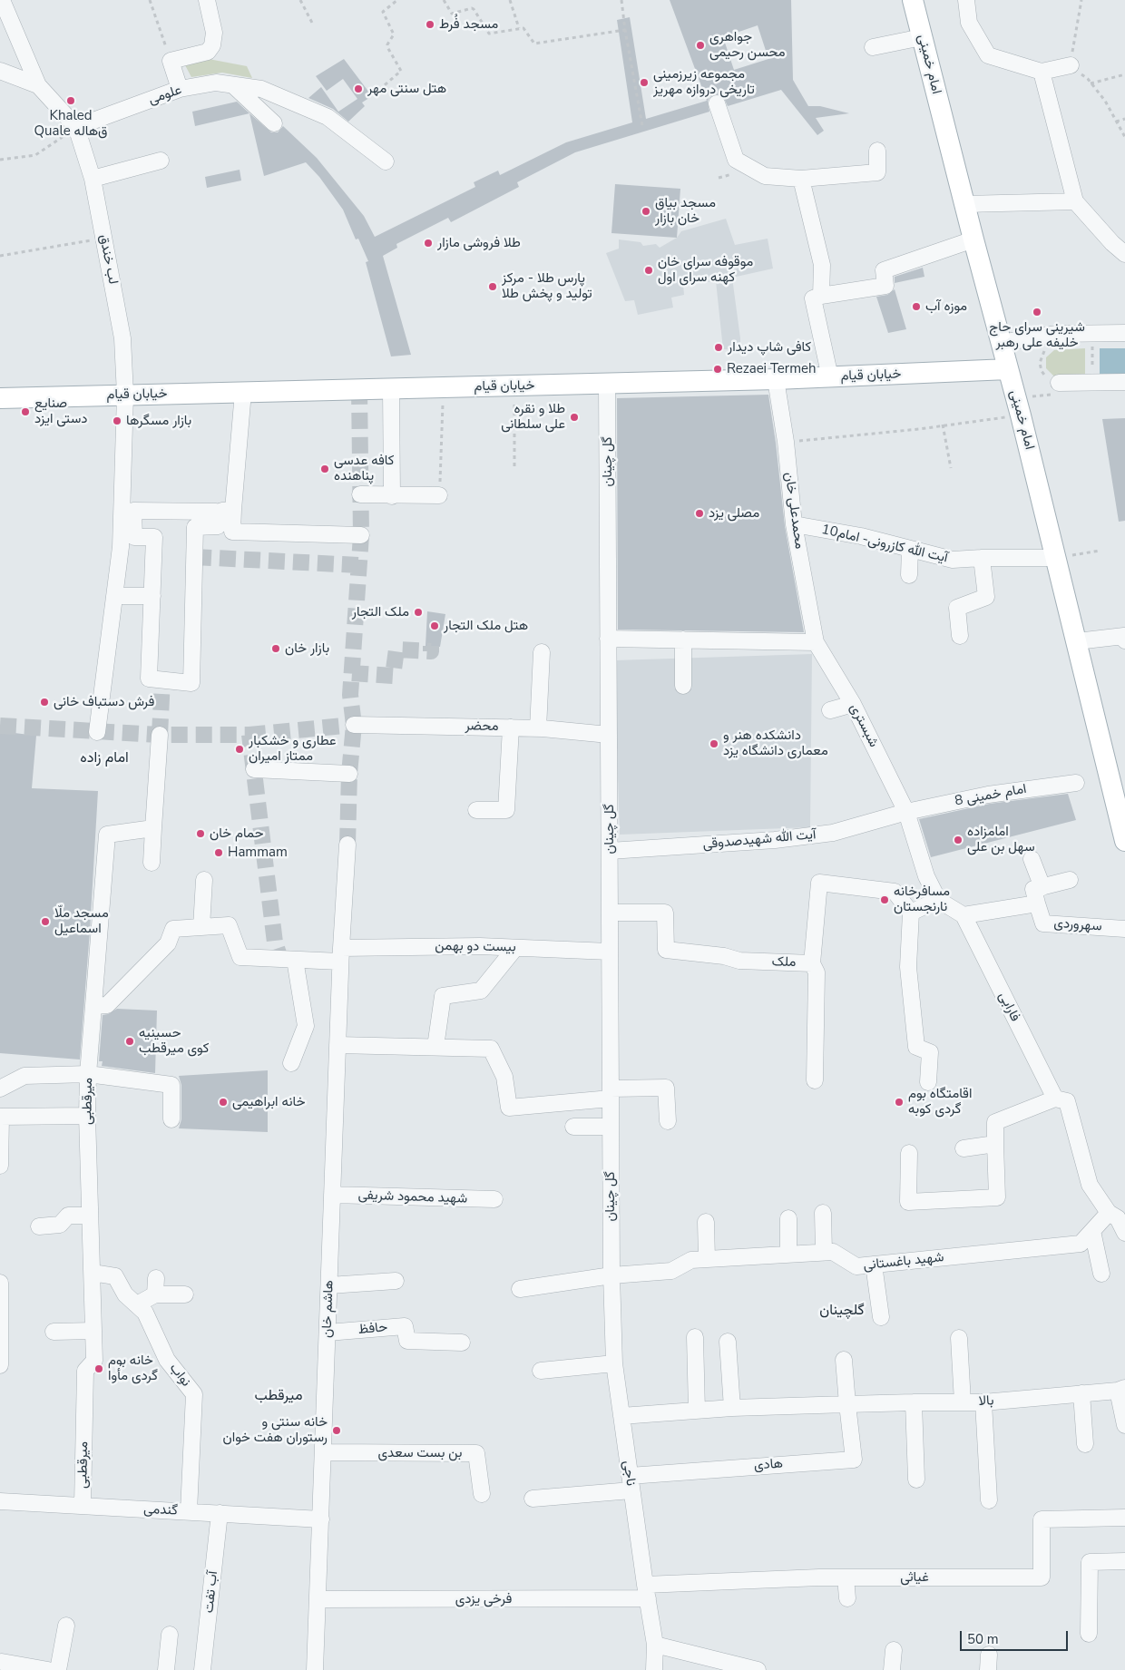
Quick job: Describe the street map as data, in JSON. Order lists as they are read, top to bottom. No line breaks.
{"streets":{"main road":["امام خمینی","خیابان قیام"],"street":["علومی","لب خندق","گل چینان","محمدعلی خان","آیت الله کازرونی- امام10","شبستری","محضر","امام خمینی 8","آیت الله شهیدصدوقی","سهروردی","بیست دو بهمن","ملک","فارابی","میرقطبی","شهید محمود شریفی","شهید باغستانی","هاشم خان","حافظ","نواب","بالا","بن بست سعدی","هادی","ناجی","گندمی","غیاثی","آب تفت","فرخی یزدی"]},"crossings":[["امام خمینی","خیابان قیام"],["امام خمینی","آیت الله کازرونی- امام10"],["علومی","لب خندق"],["لب خندق","خیابان قیام"],["خیابان قیام","گل چینان"],["خیابان قیام","محمدعلی خان"],["گل چینان","محضر"],["گل چینان","آیت الله شهیدصدوقی"],["گل چینان","بیست دو بهمن"],["گل چینان","ملک"],["گل چینان","شهید باغستانی"],["گل چینان","ناجی"],["محمدعلی خان","آیت الله کازرونی- امام10"],["محمدعلی خان","شبستری"],["شبستری","امام خمینی 8"],["شبستری","آیت الله شهیدصدوقی"],["امام خمینی 8","آیت الله شهیدصدوقی"],["بیست دو بهمن","هاشم خان"],["فارابی","شهید باغستانی"],["میرقطبی","نواب"],["میرقطبی","گندمی"],["شهید محمود شریفی","هاشم خان"],["شهید باغستانی","ناجی"],["هاشم خان","حافظ"],["هاشم خان","بن بست سعدی"],["هاشم خان","گندمی"],["هاشم خان","فرخی یزدی"],["نواب","گندمی"],["بالا","هادی"],["بالا","ناجی"],["هادی","ناجی"],["ناجی","غیاثی"],["ناجی","فرخی یزدی"],["گندمی","آب تفت"],["غیاثی","فرخی یزدی"]],"districts":["امام زاده","گلچینان","میرقطب"],"places":["مسجد فُرط","جواهری محسن رحیمی","مجموعه زیرزمینی تاریخی دروازه مهریز","هتل سنتی مهر","Khaled Quale ق‌هاله","مسجد بیاق خان بازار","طلا فروشی مازار","موقوفه سرای خان کهنه سرای اول","پارس طلا - مرکز تولید و پخش طلا","موزه آب","شیرینی سرای حاج خلیفه علی رهبر","کافی شاپ دیدار","Rezaei Termeh","صنایع دستی ایزد","طلا و نقره علی سلطانی","بازار مسگرها","کافه عدسی پناهنده","مصلی یزد","ملک التجار","هتل ملک التجار","بازار خان","فرش دستباف خانی","دانشکده هنر و معماری دانشگاه یزد","عطاری و خشکبار ممتاز امیران","حمام خان","امامزاده سهل بن علی","Hammam","مسافرخانه نارنجستان","مسجد ملّا اسماعیل","حسینیه کوی میرقطب","خانه ابراهیمی","اقامتگاه بوم گردی کوبه","خانه بوم گردی مأوا","خانه سنتی و رستوران هفت خوان"],"scale_bar":"50 m"}
